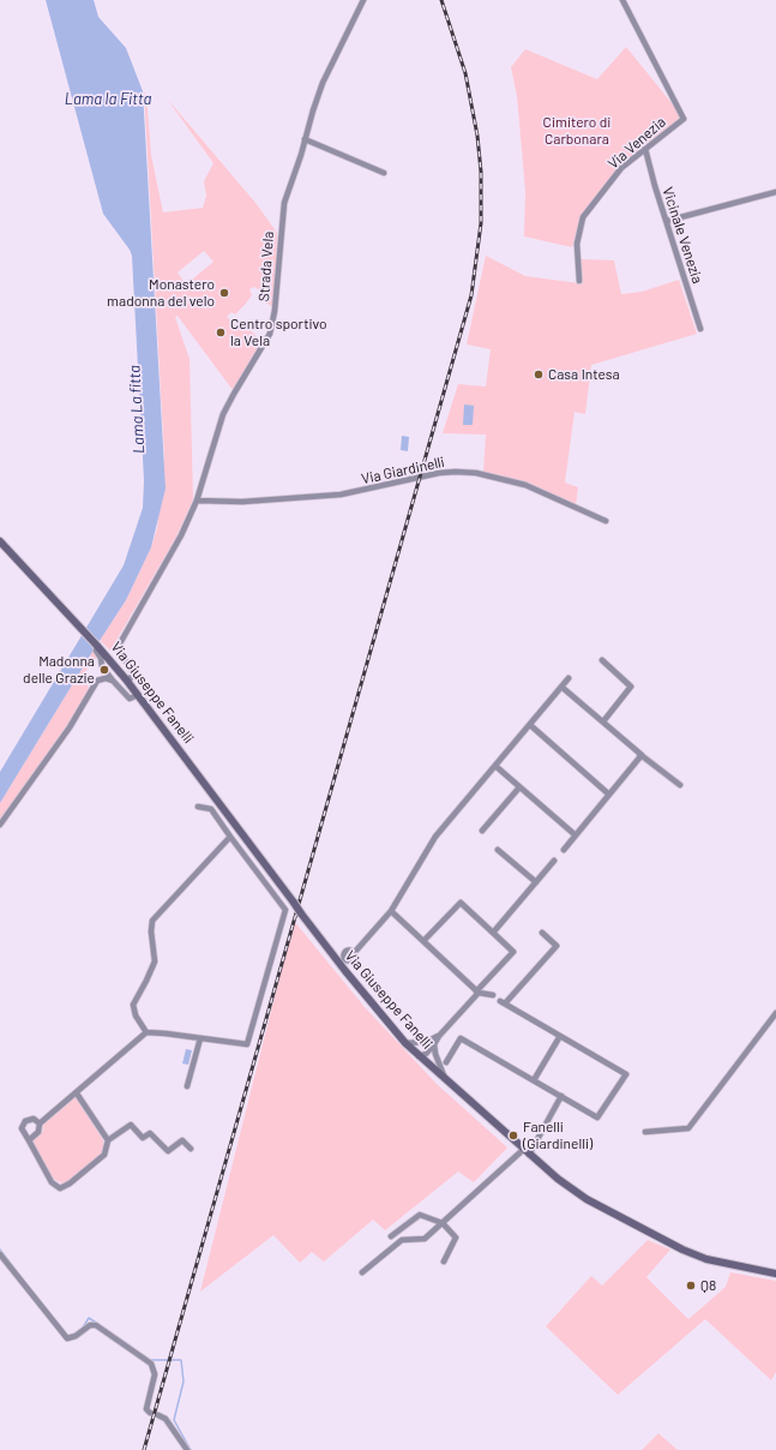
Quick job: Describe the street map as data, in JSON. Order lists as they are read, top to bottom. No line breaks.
{"streets":{"main road":["Via Giuseppe Fanelli"],"street":["Via Venezia","Vicinale Venezia","Strada Vela","Via Giardinelli"]},"crossings":[["Via Venezia","Vicinale Venezia"],["Strada Vela","Via Giardinelli"],["Strada Vela","Via Giuseppe Fanelli"]],"water":["Lama la Fitta","Lama La fitta"],"parks":["Cimitero di Carbonara"],"places":["Monastero madonna del velo","Centro sportivo la Vela","Casa Intesa","Madonna delle Grazie","Fanelli (Giardinelli)","Q8"]}
